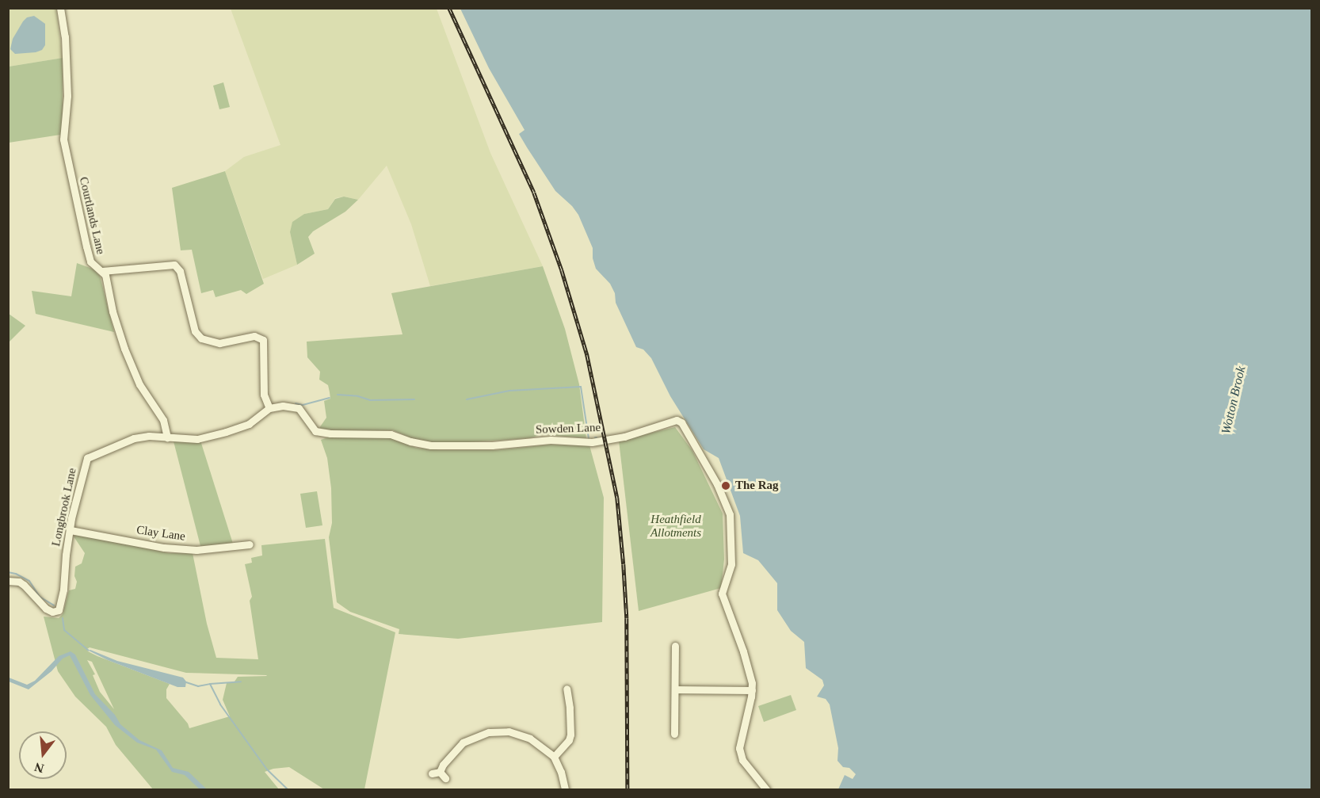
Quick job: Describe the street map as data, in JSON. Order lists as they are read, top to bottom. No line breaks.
{"streets":{"street":["Courtlands Lane","Sowden Lane","Longbrook Lane","Clay Lane"]},"crossings":[["Courtlands Lane","Longbrook Lane"],["Longbrook Lane","Clay Lane"]],"water":["Wotton Brook"],"parks":["Heathfield Allotments"],"places":["The Rag"],"north":"bottom"}
